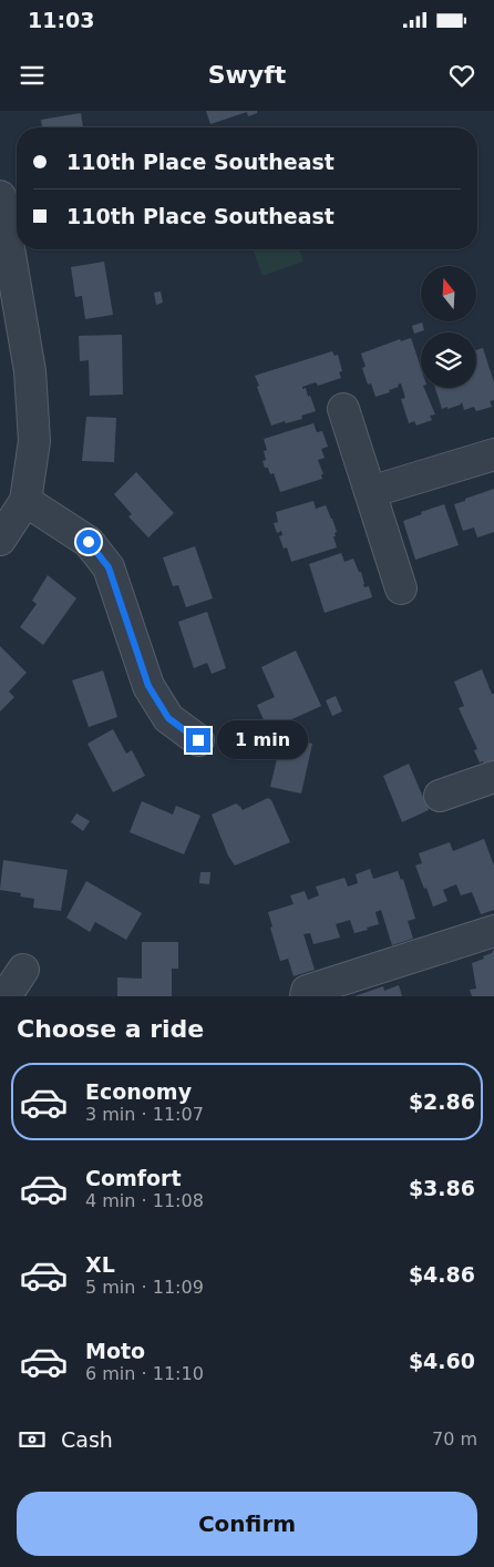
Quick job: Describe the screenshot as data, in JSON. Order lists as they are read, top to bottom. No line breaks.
{"north":"top","page":{"status":"11:03","header":"Swyft","banner":["110th Place Southeast","110th Place Southeast"],"bubble":"1 min","heading":"Choose a ride","list":[{"name":"Economy","note":"3 min · 11:07","value":"$2.86"},{"name":"Comfort","note":"4 min · 11:08","value":"$3.86"},{"name":"XL","note":"5 min · 11:09","value":"$4.86"},{"name":"Moto","note":"6 min · 11:10","value":"$4.60"}],"pay":["Cash","70 m"],"buttons":"Confirm"}}
